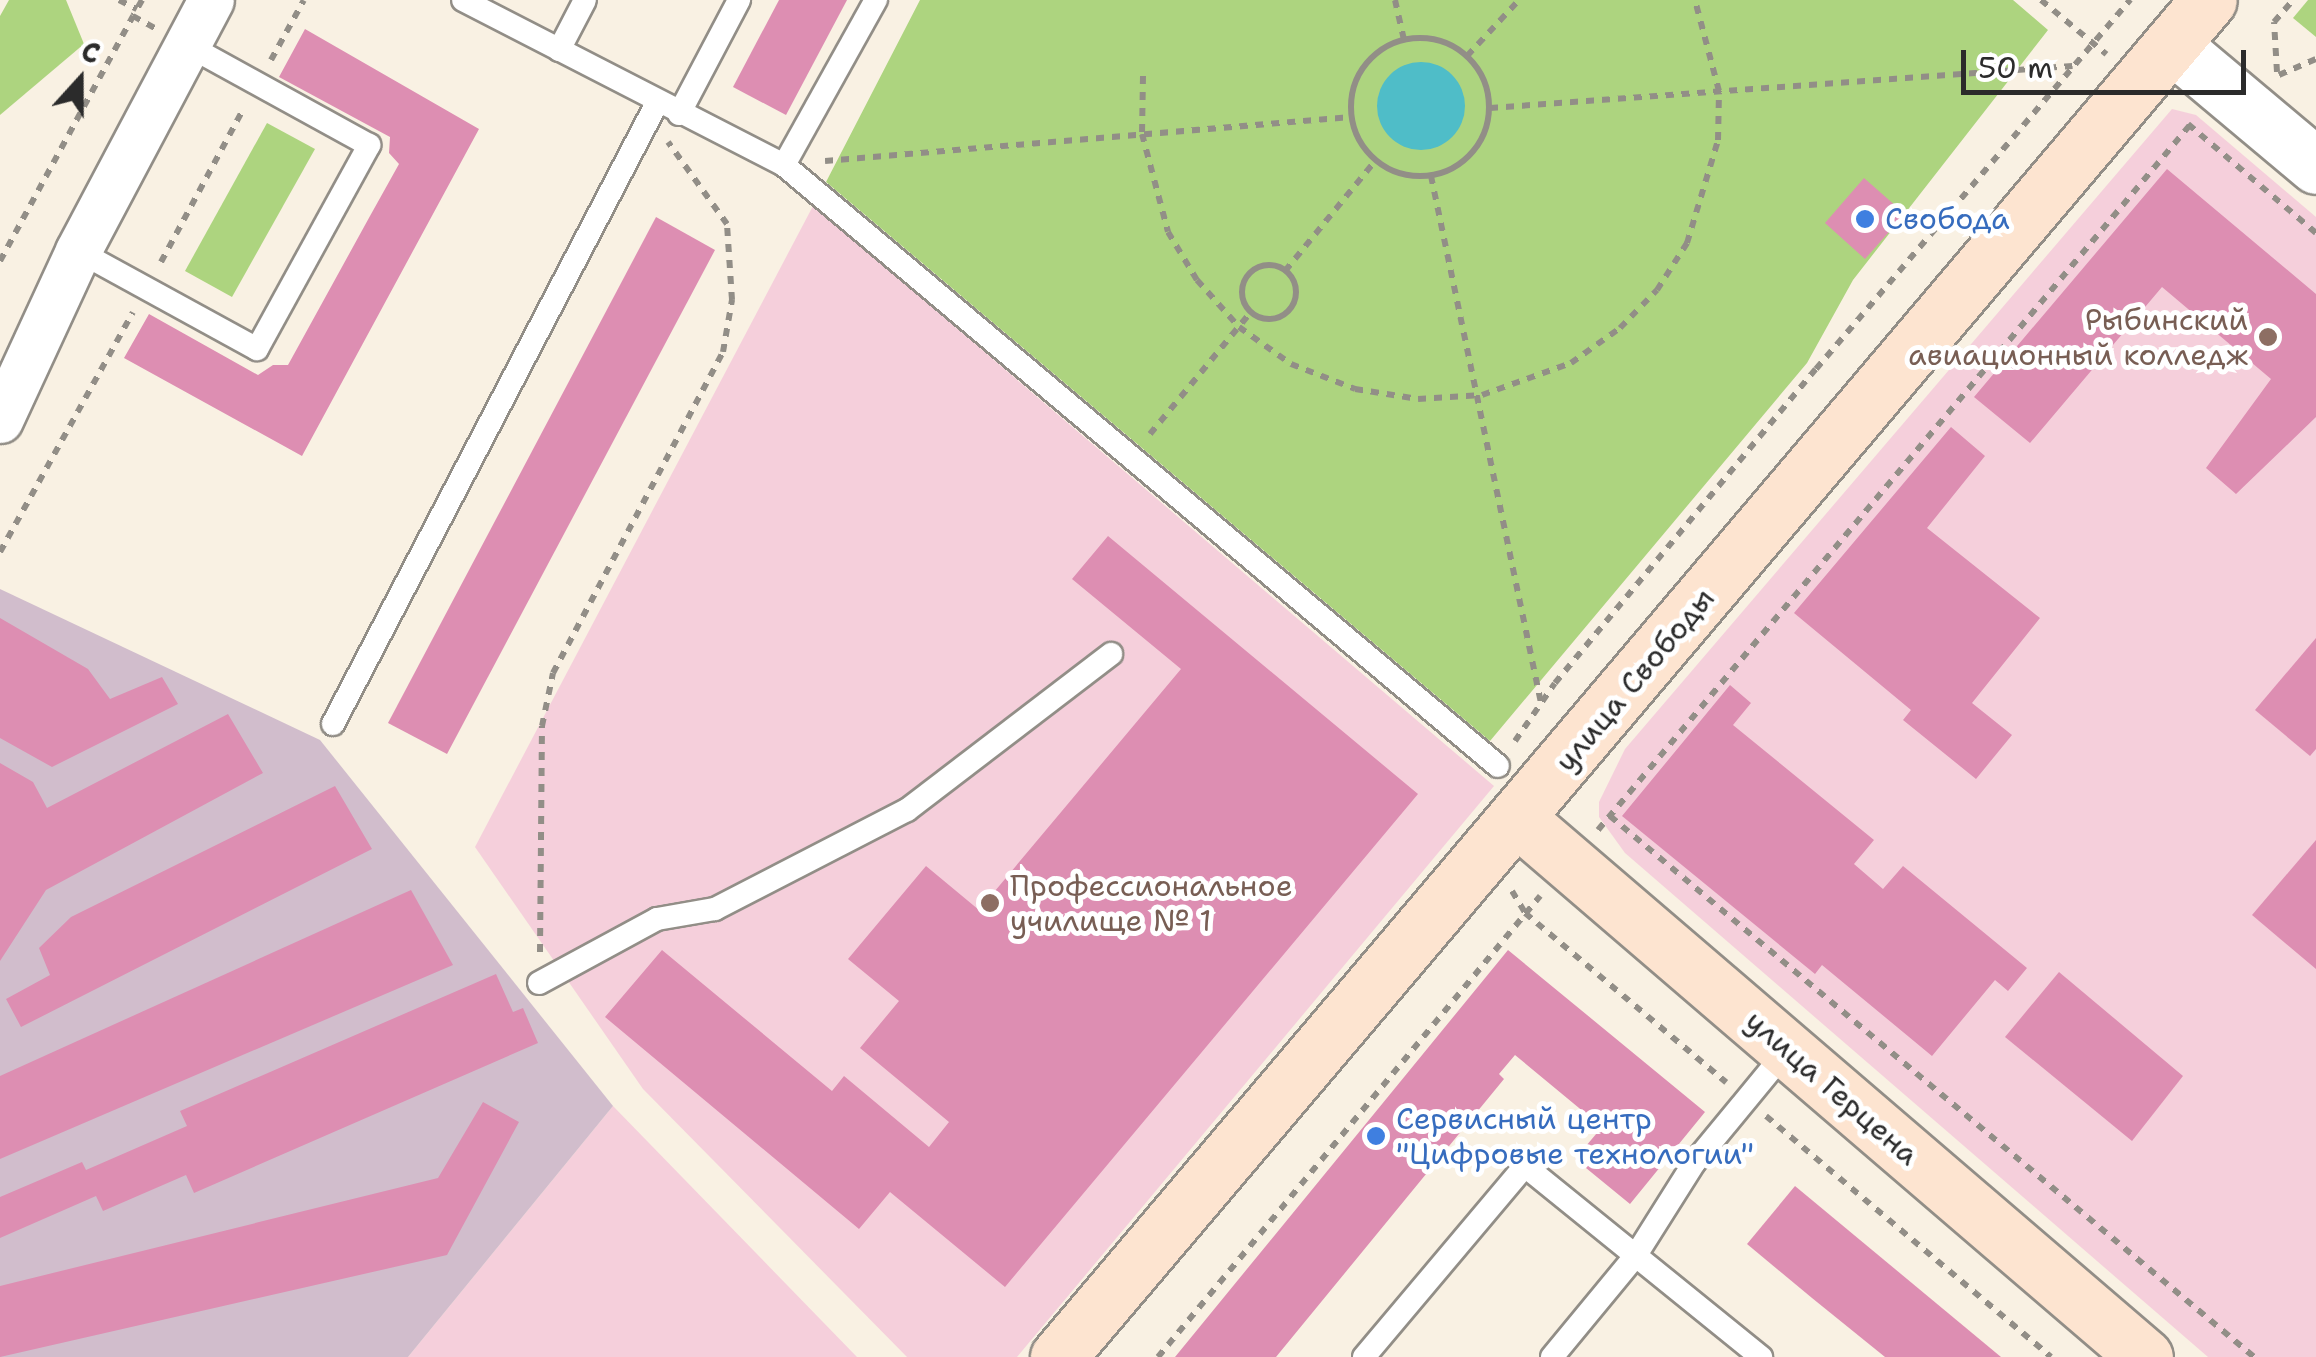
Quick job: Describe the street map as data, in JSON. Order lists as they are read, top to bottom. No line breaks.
{"streets":{"main road":["улица Свободы","улица Герцена"]},"crossings":[["улица Свободы","улица Герцена"]],"places":["Свобода","Рыбинский авиационный колледж","Профессиональное училище № 1","Сервисный центр \"Цифровые технологии\""],"scale_bar":"50 m","north":"top"}
